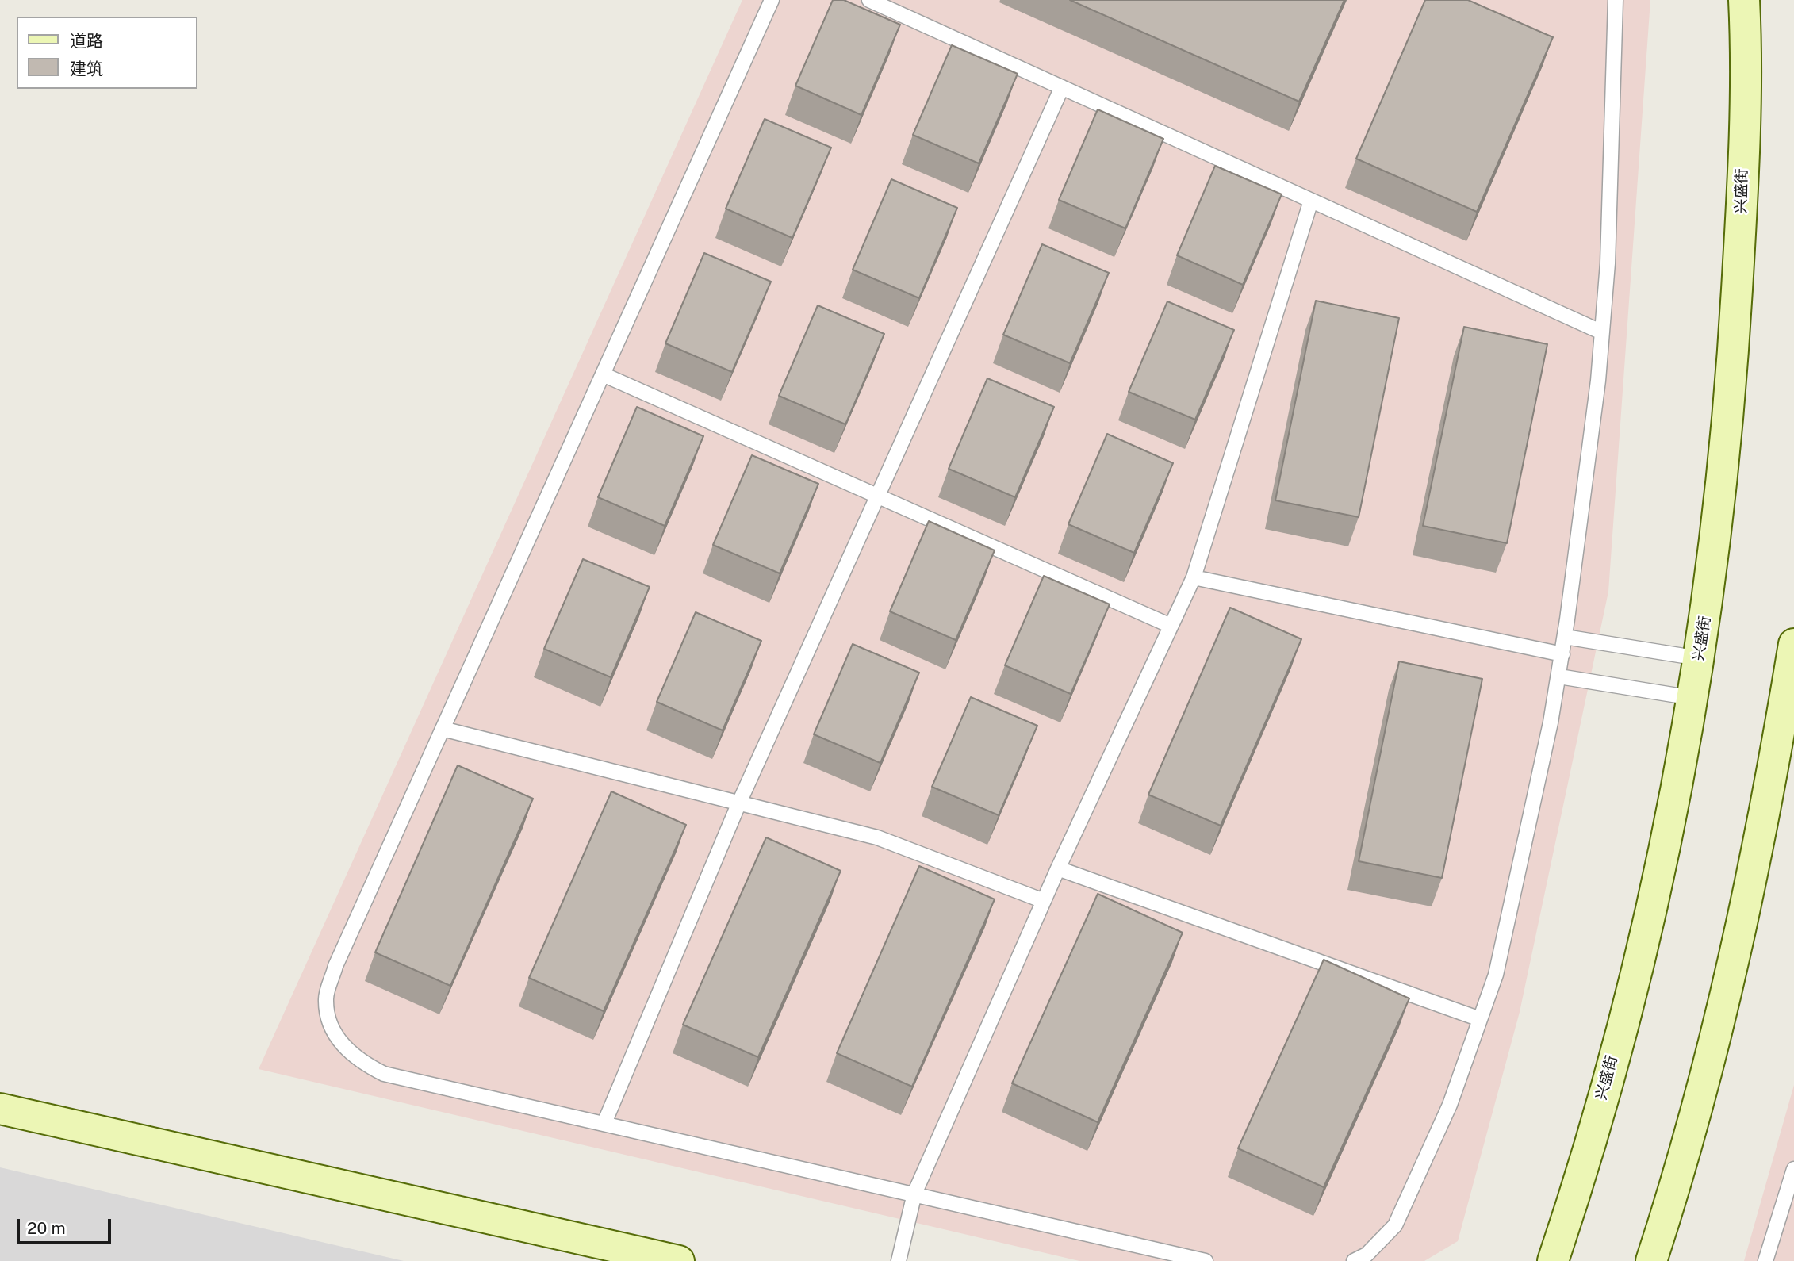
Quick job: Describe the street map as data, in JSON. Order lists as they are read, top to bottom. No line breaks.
{"streets":{"main road":["兴盛街"]},"legend":["道路","建筑"],"scale_bar":"20 m"}
